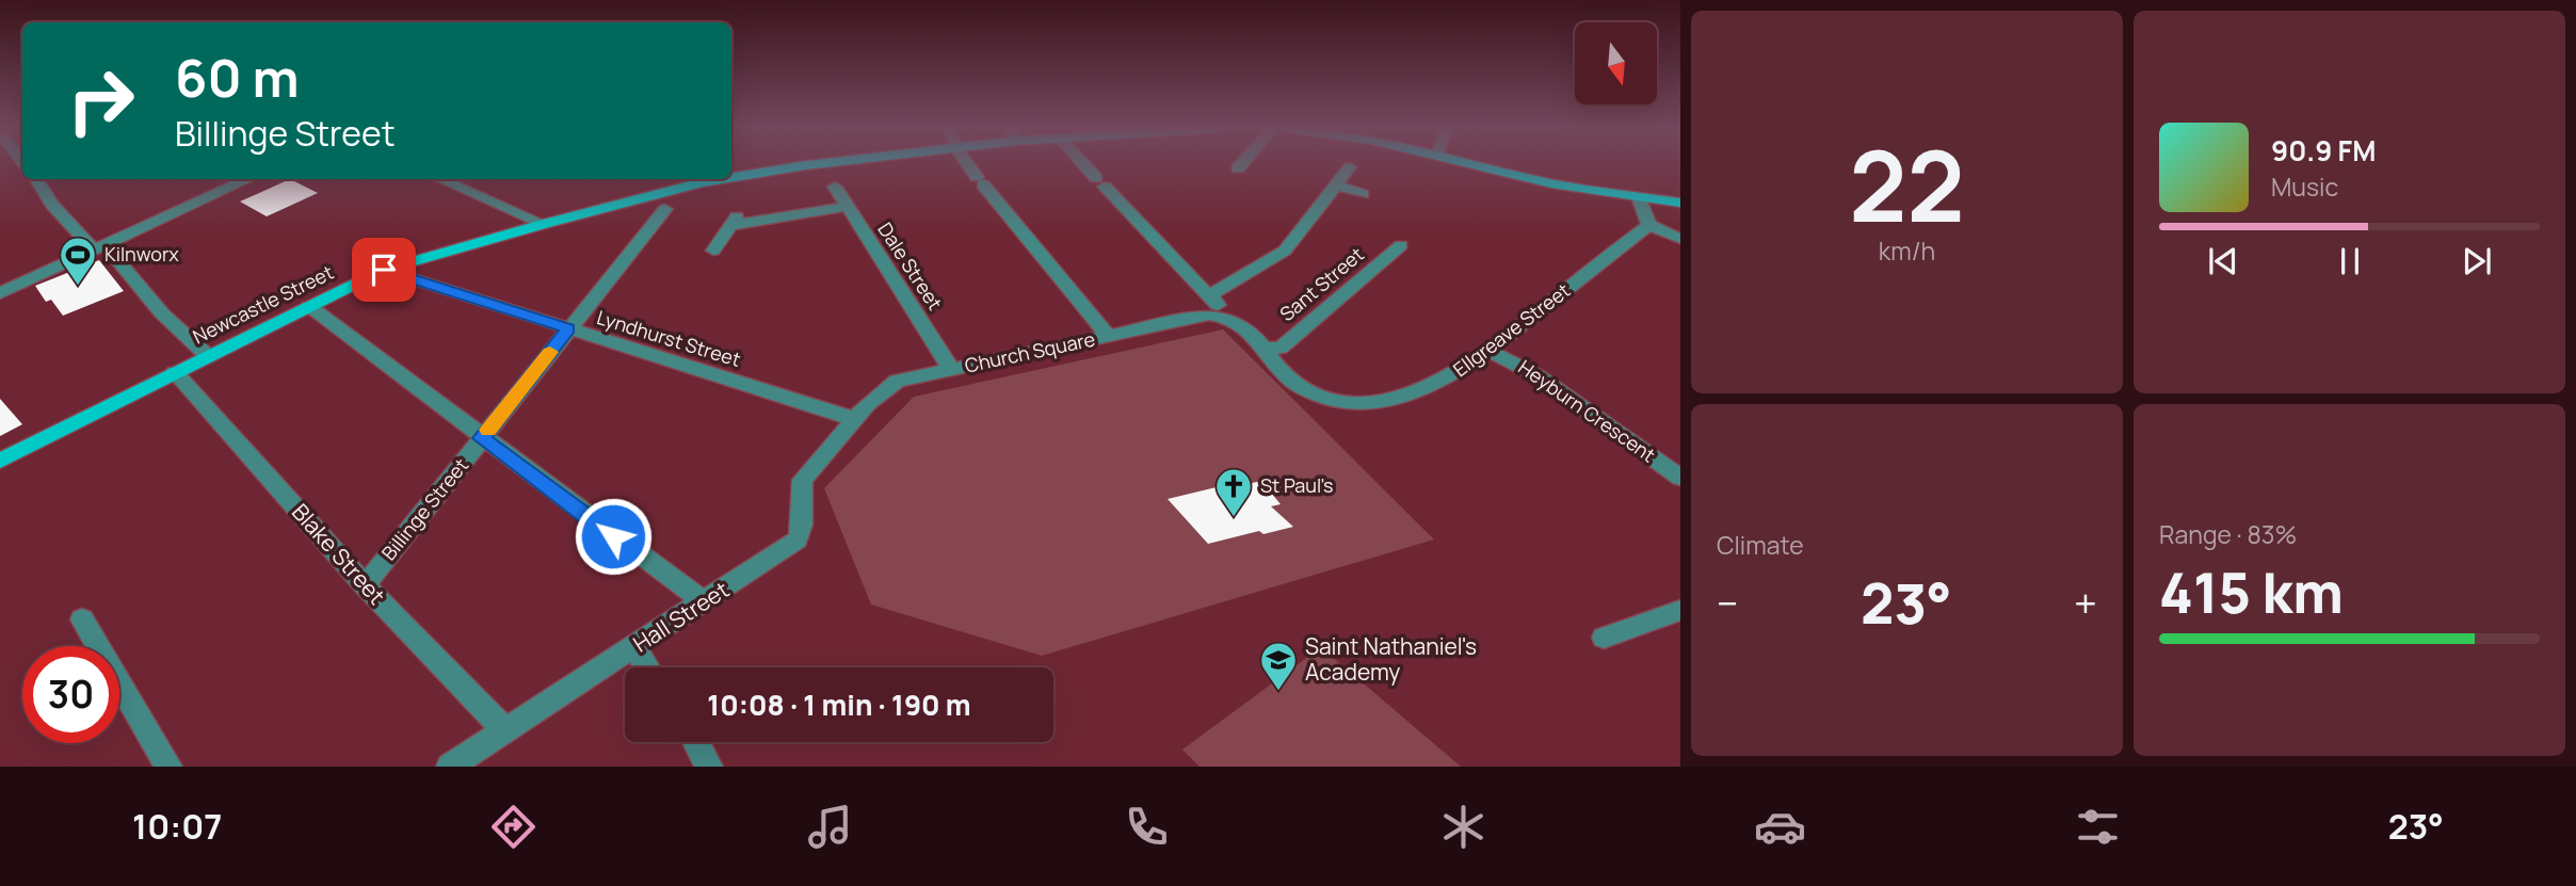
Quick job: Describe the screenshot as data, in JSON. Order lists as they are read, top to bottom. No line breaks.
{"streets":{"main road":["Newcastle Street"],"street":["Dale Street","Sant Street","Ellgreave Street","Lyndhurst Street","Church Square","Heyburn Crescent","Billinge Street","Blake Street","Hall Street"]},"crossings":[["Dale Street","Church Square"],["Sant Street","Ellgreave Street"],["Newcastle Street","Lyndhurst Street"],["Newcastle Street","Blake Street"],["Ellgreave Street","Heyburn Crescent"],["Lyndhurst Street","Church Square"],["Lyndhurst Street","Billinge Street"],["Church Square","Hall Street"],["Billinge Street","Blake Street"],["Blake Street","Hall Street"]],"places":{"sports":["Kilnworx"],"church":["St Paul's"],"school or university":["Saint Nathaniel's Academy"]},"north":"bottom","page":{"tile":[["22","km/h"],"Climate",["Range · 83%","415 km"]],"turn":["60 m","Billinge Street"],"song":["90.9 FM","Music"],"heat":["−","23°","+"],"limit":"30","trip":"10:08 · 1 min · 190 m","tabs":["10:07","23°"]}}
